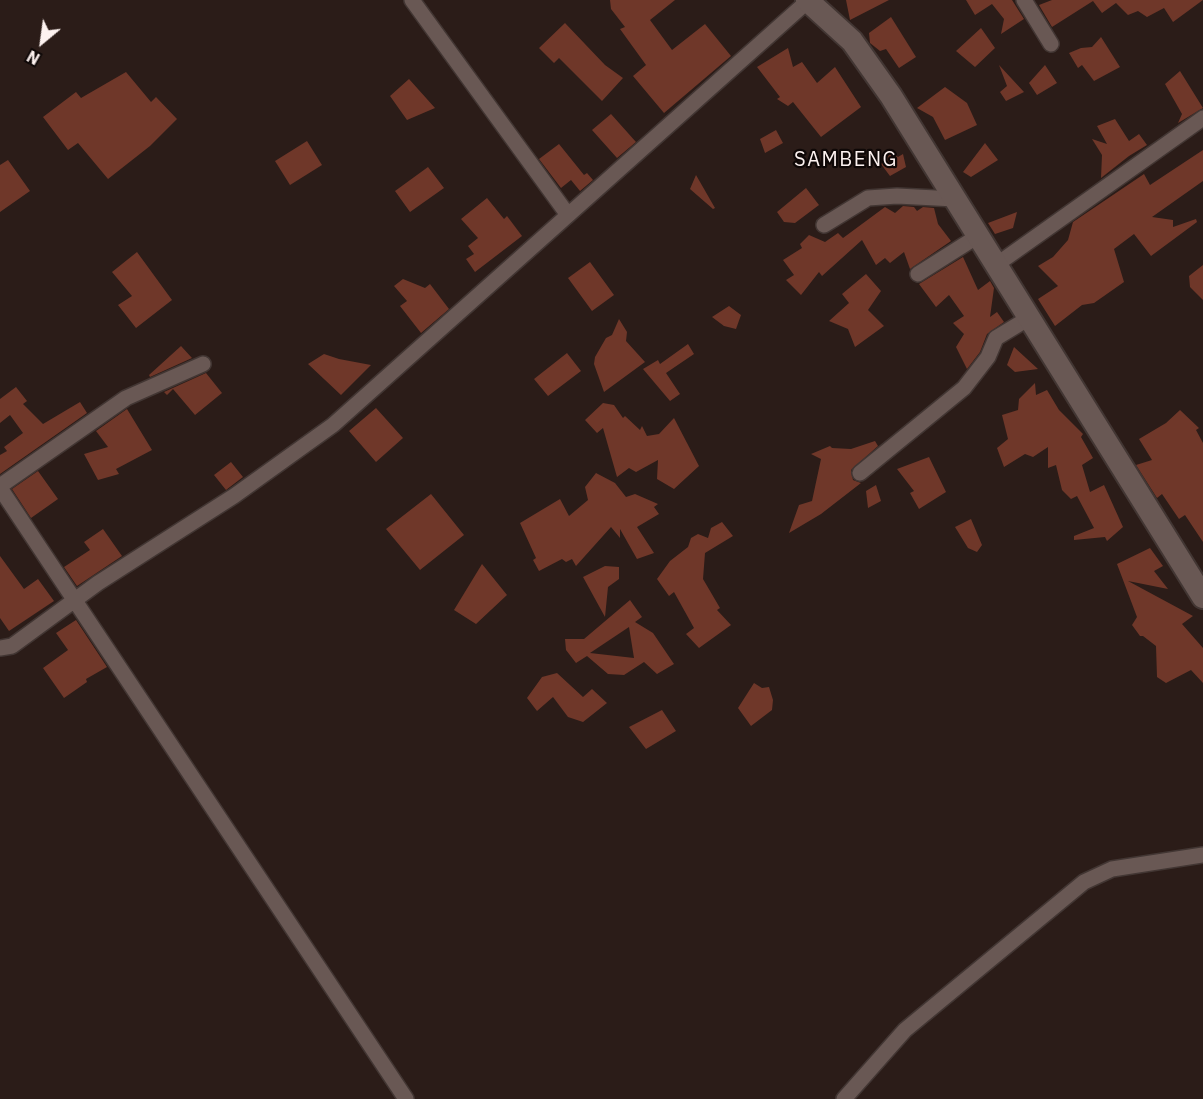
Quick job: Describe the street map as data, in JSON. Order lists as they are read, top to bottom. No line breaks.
{"districts":["SAMBENG"],"north":"bottom left"}
